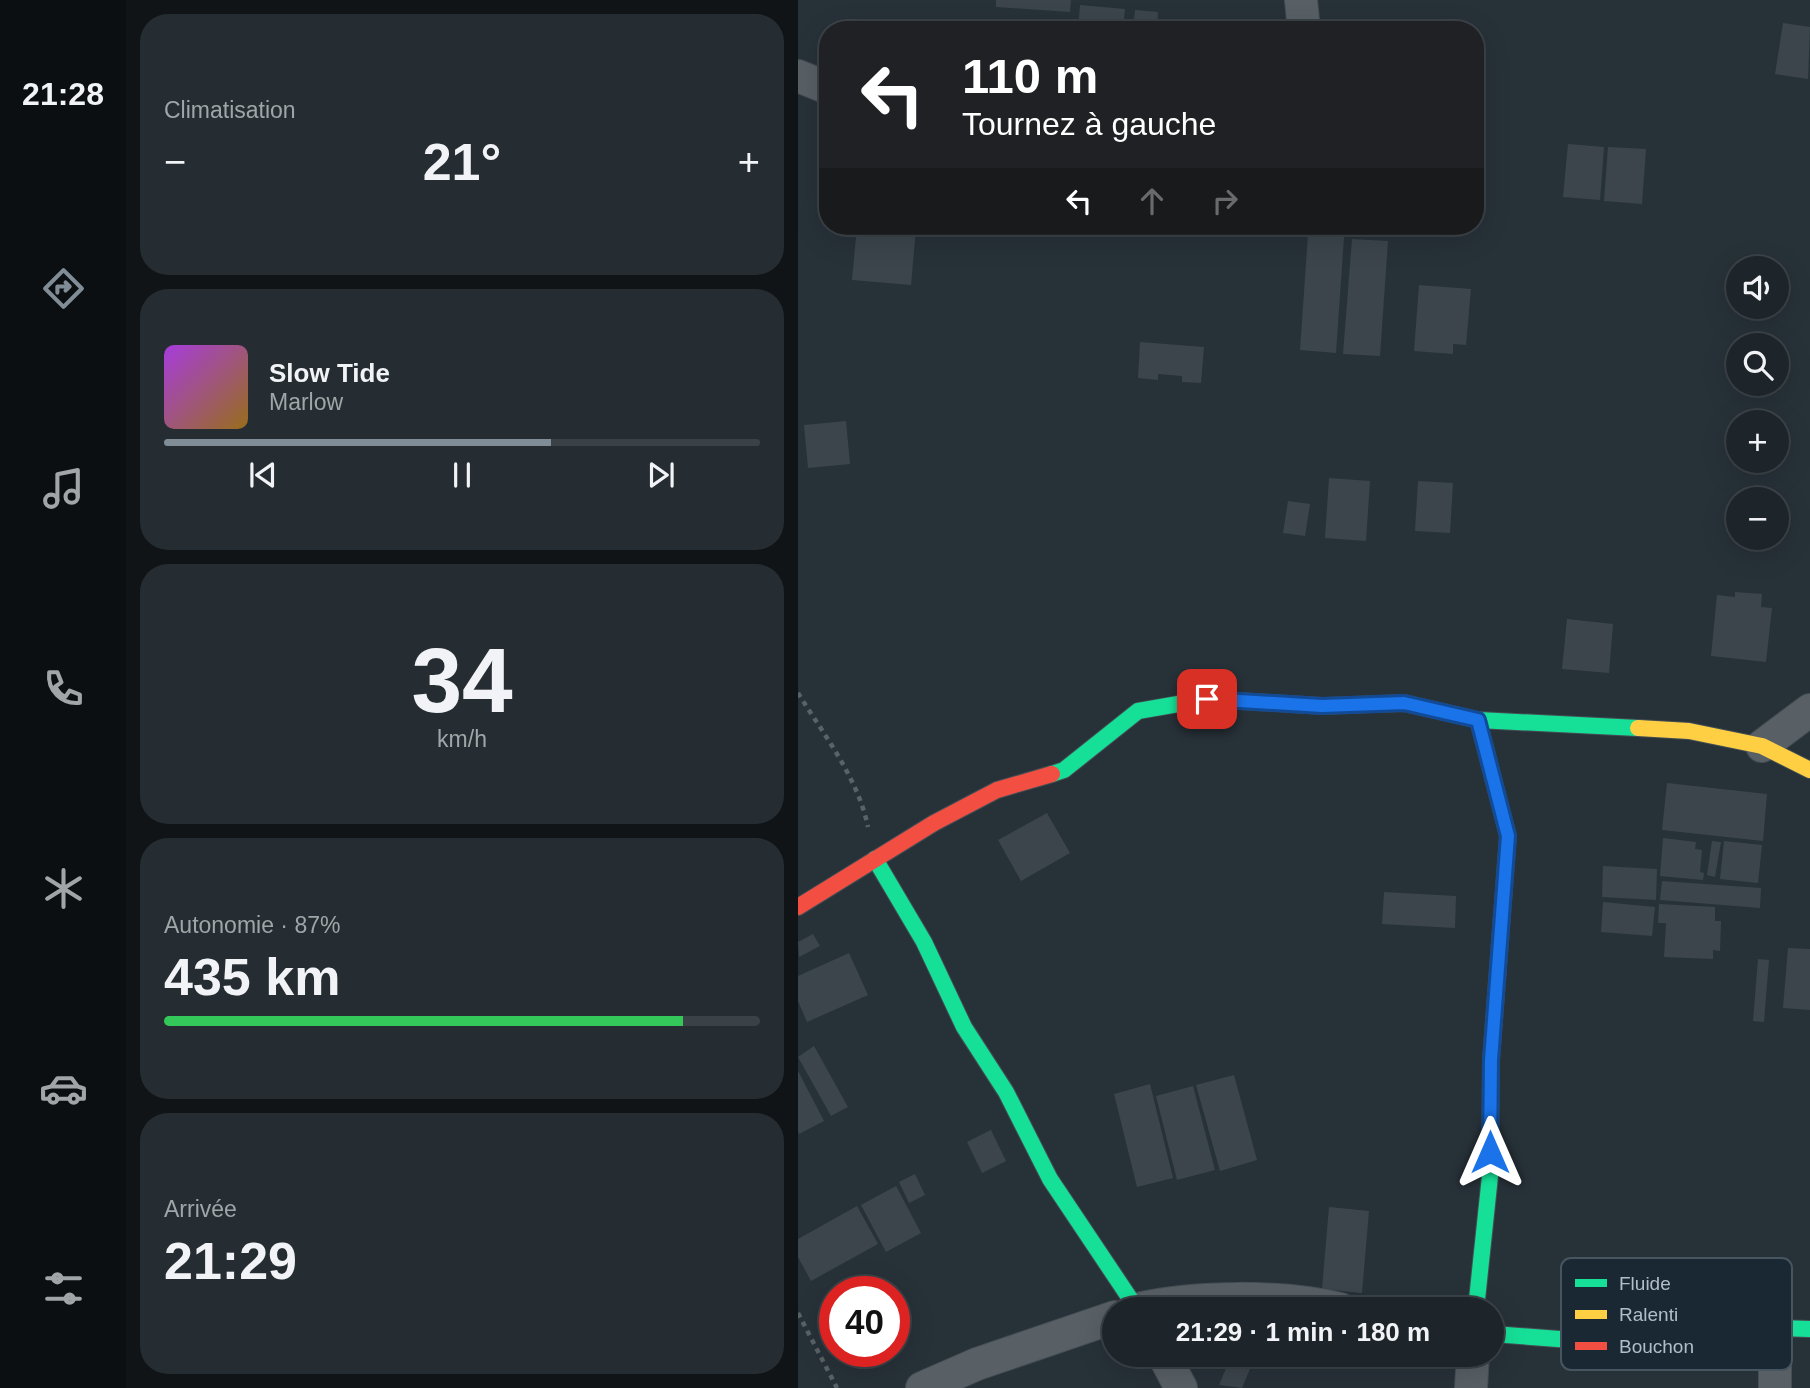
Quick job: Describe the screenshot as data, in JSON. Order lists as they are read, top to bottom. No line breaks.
{"legend":["Fluide","Ralenti","Bouchon"],"page":{"tabs":"21:28","tile":["Climatisation",["34","km/h"],["Autonomie · 87%","435 km"],["Arrivée","21:29"]],"turn":["110 m","Tournez à gauche"],"heat":["−","21°","+"],"map_buttons":["+","−"],"song":["Slow Tide","Marlow"],"limit":"40","trip":"21:29 · 1 min · 180 m"}}
